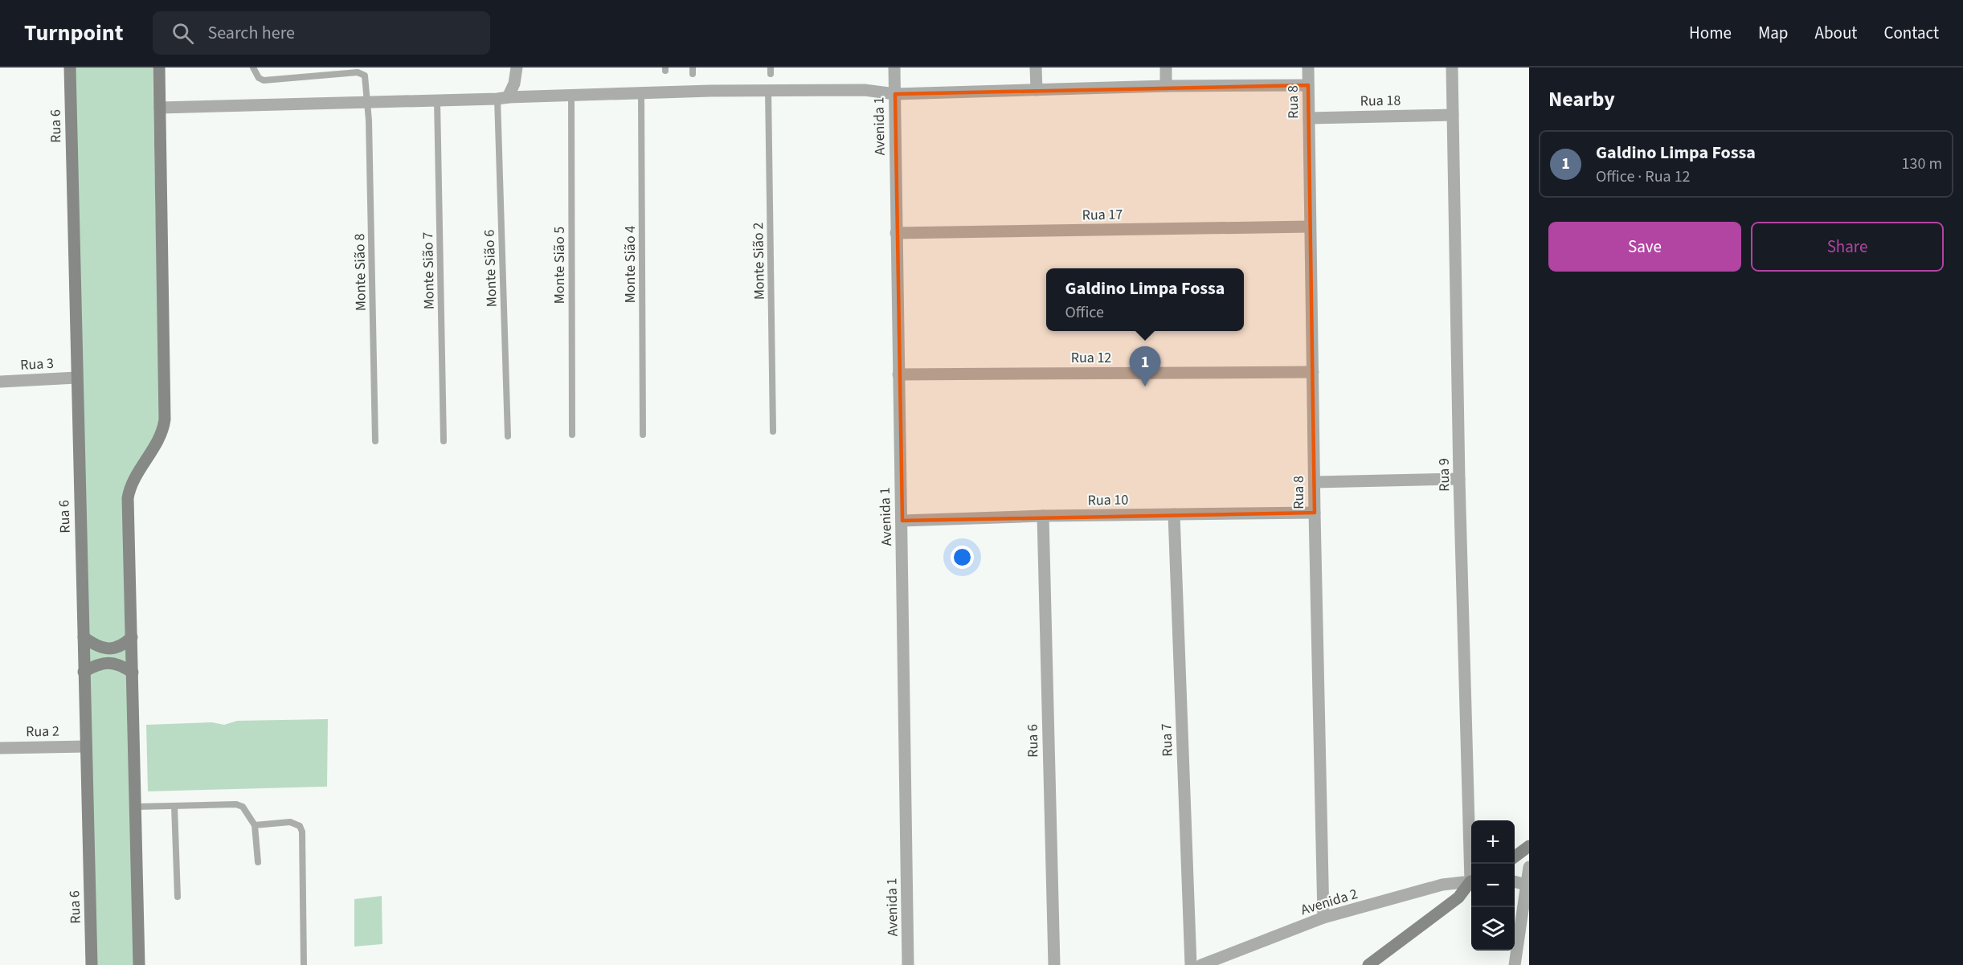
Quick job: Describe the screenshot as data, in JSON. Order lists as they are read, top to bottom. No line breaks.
{"streets":{"street":["Rua 18","Rua 8","Rua 6","Avenida 1","Rua 17","Rua 12","Rua 3","Rua 9","Rua 10","Rua 2","Rua 7","Avenida 2"],"lane":["Monte Sião 2","Monte Sião 4","Monte Sião 5","Monte Sião 6","Monte Sião 7","Monte Sião 8"]},"crossings":[["Rua 18","Rua 8"],["Rua 18","Rua 9"],["Rua 8","Rua 17"],["Rua 8","Rua 12"],["Rua 8","Rua 10"],["Rua 8","Avenida 2"],["Rua 6","Rua 3"],["Rua 6","Rua 10"],["Rua 6","Rua 2"],["Avenida 1","Rua 17"],["Avenida 1","Rua 12"],["Avenida 1","Rua 10"],["Rua 10","Rua 7"]],"page":{"header":"Turnpoint","search":"Search here","nav":["Home","Map","About","Contact"],"heading":"Nearby","list":[{"mark":"1","name":"Galdino Limpa Fossa","note":"Office · Rua 12","value":"130 m"}],"buttons":["Save","Share"],"popup":["Galdino Limpa Fossa","Office"],"pins":"1","map_buttons":["+","−"]}}
